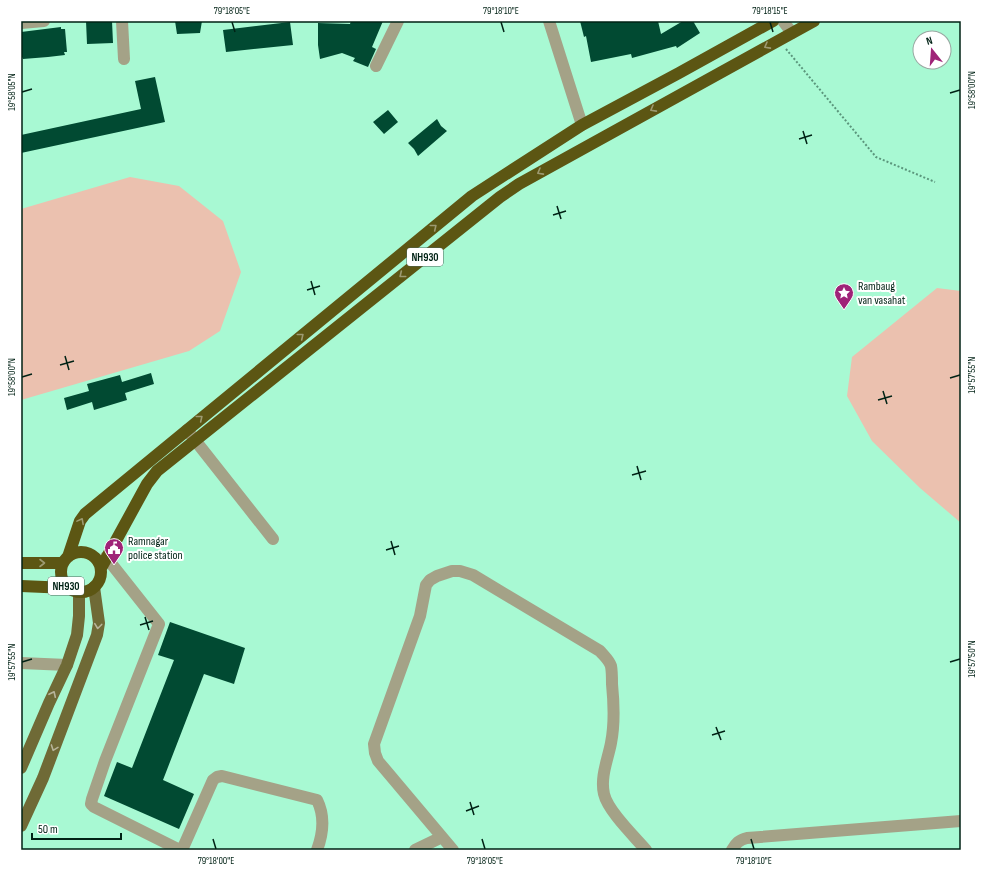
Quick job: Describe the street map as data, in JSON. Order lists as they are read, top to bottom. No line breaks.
{"streets":{"highway":["NH930"]},"places":{"place":["Rambaug van vasahat"],"public building":["Ramnagar police station"]},"scale_bar":"50 m","north":"top","coordinates":["79°18'05\"E","79°18'10\"E","79°18'15\"E","19°58'00\"N","19°58'05\"N","19°57'55\"N","19°57'50\"N","79°18'00\"E"]}
